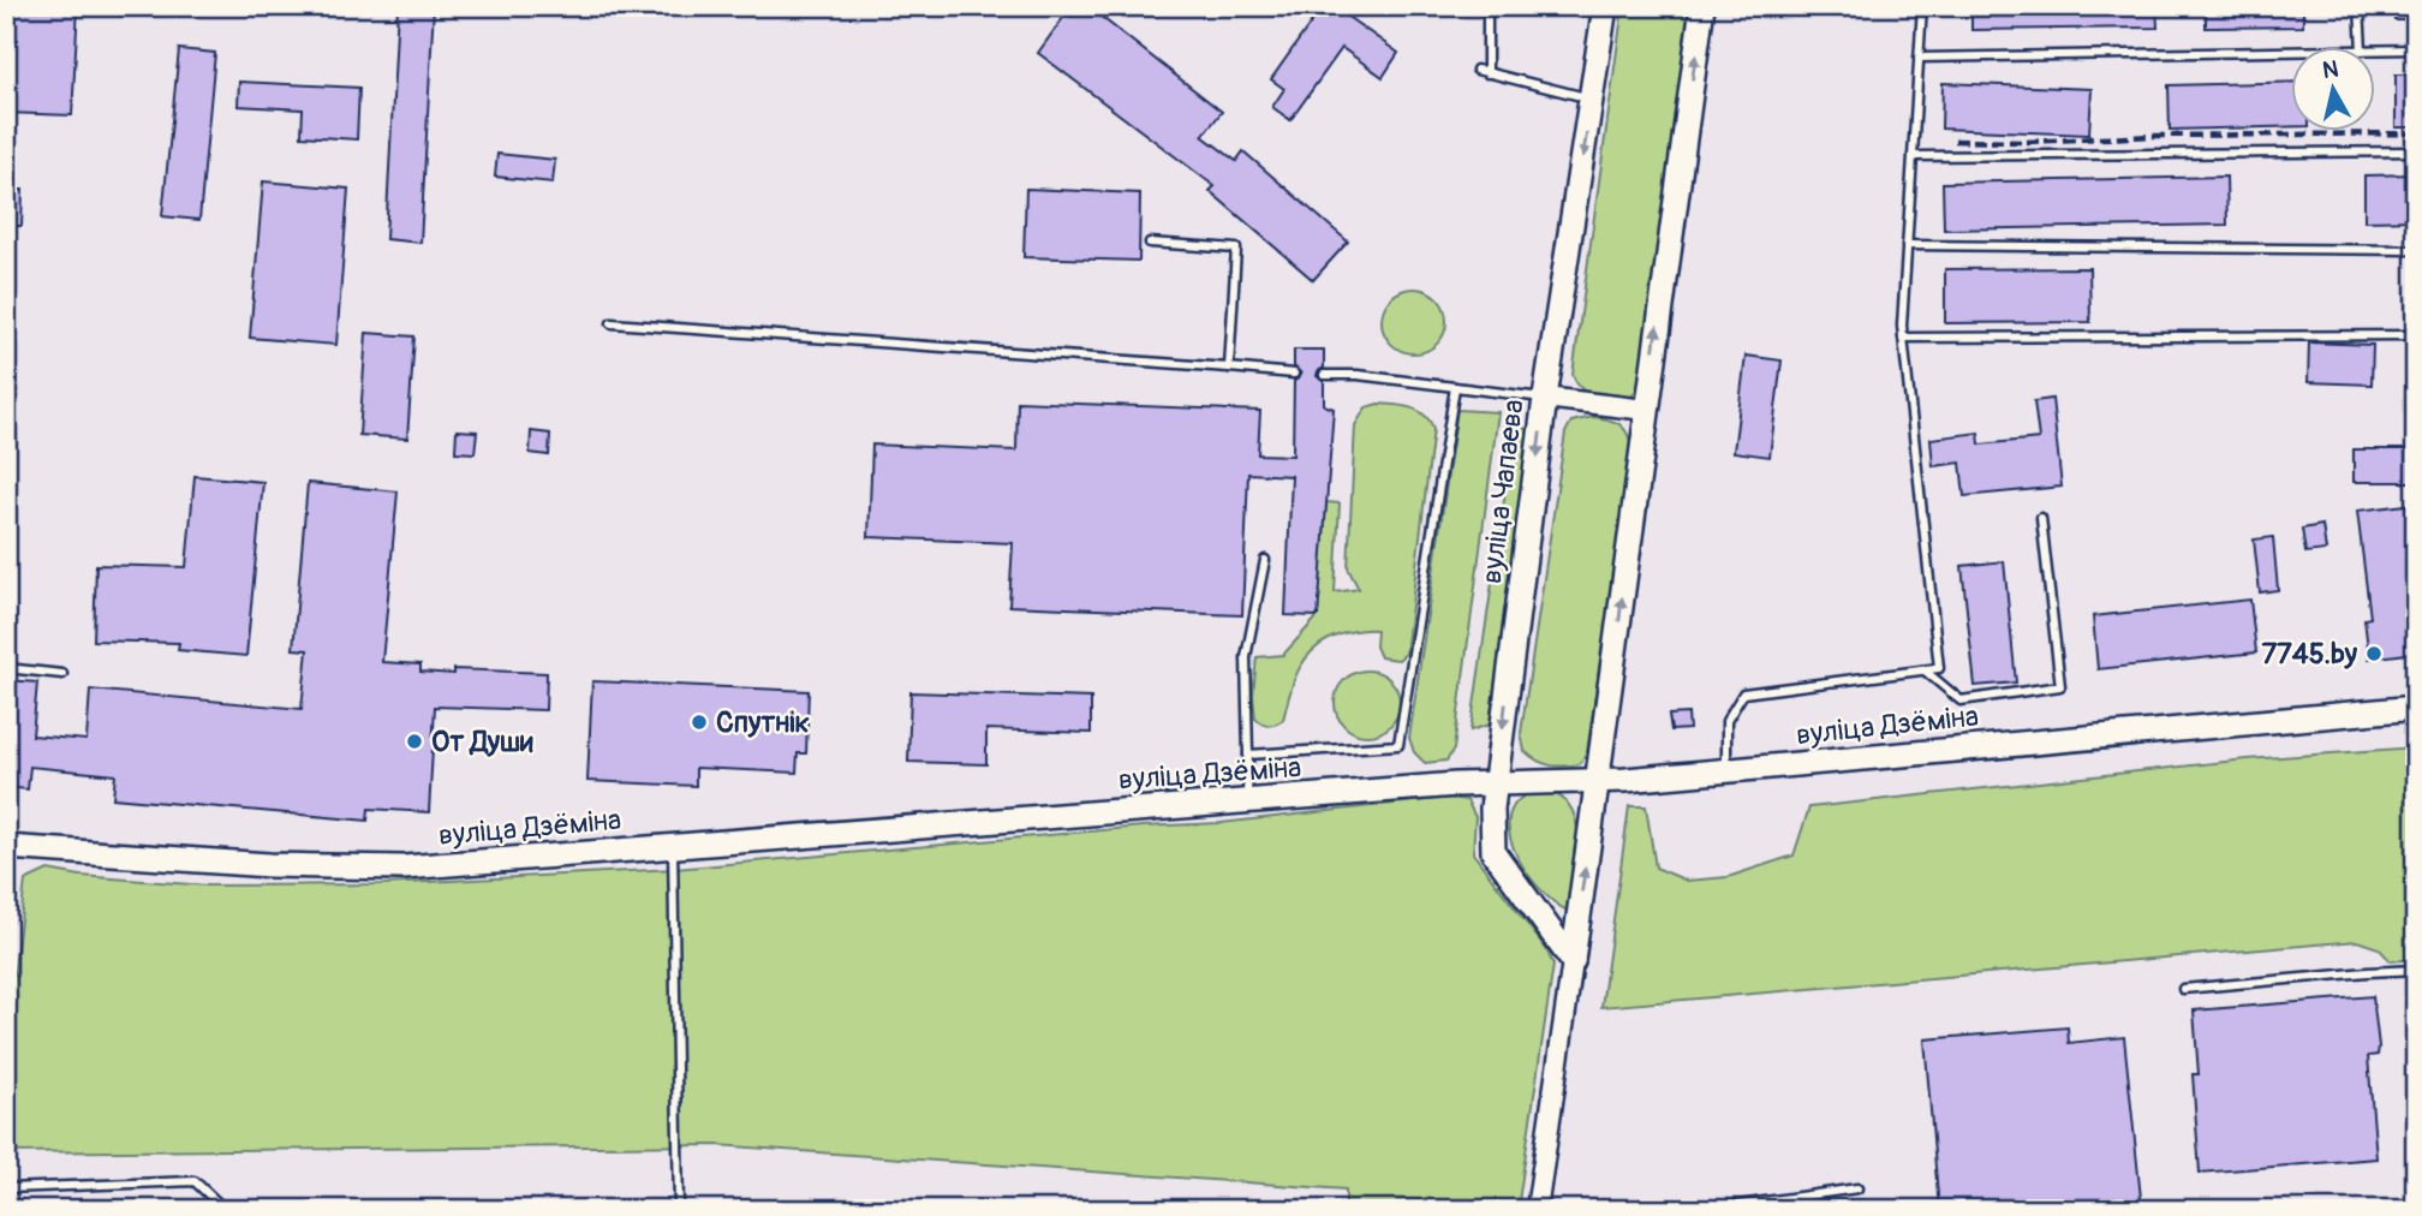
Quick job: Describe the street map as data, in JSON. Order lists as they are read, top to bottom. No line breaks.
{"streets":{"main road":["вуліца Чапаева","вуліца Дзёміна"]},"crossings":[["вуліца Чапаева","вуліца Дзёміна"]],"places":["7745.by","Спутнік","От Души"],"north":"top"}
